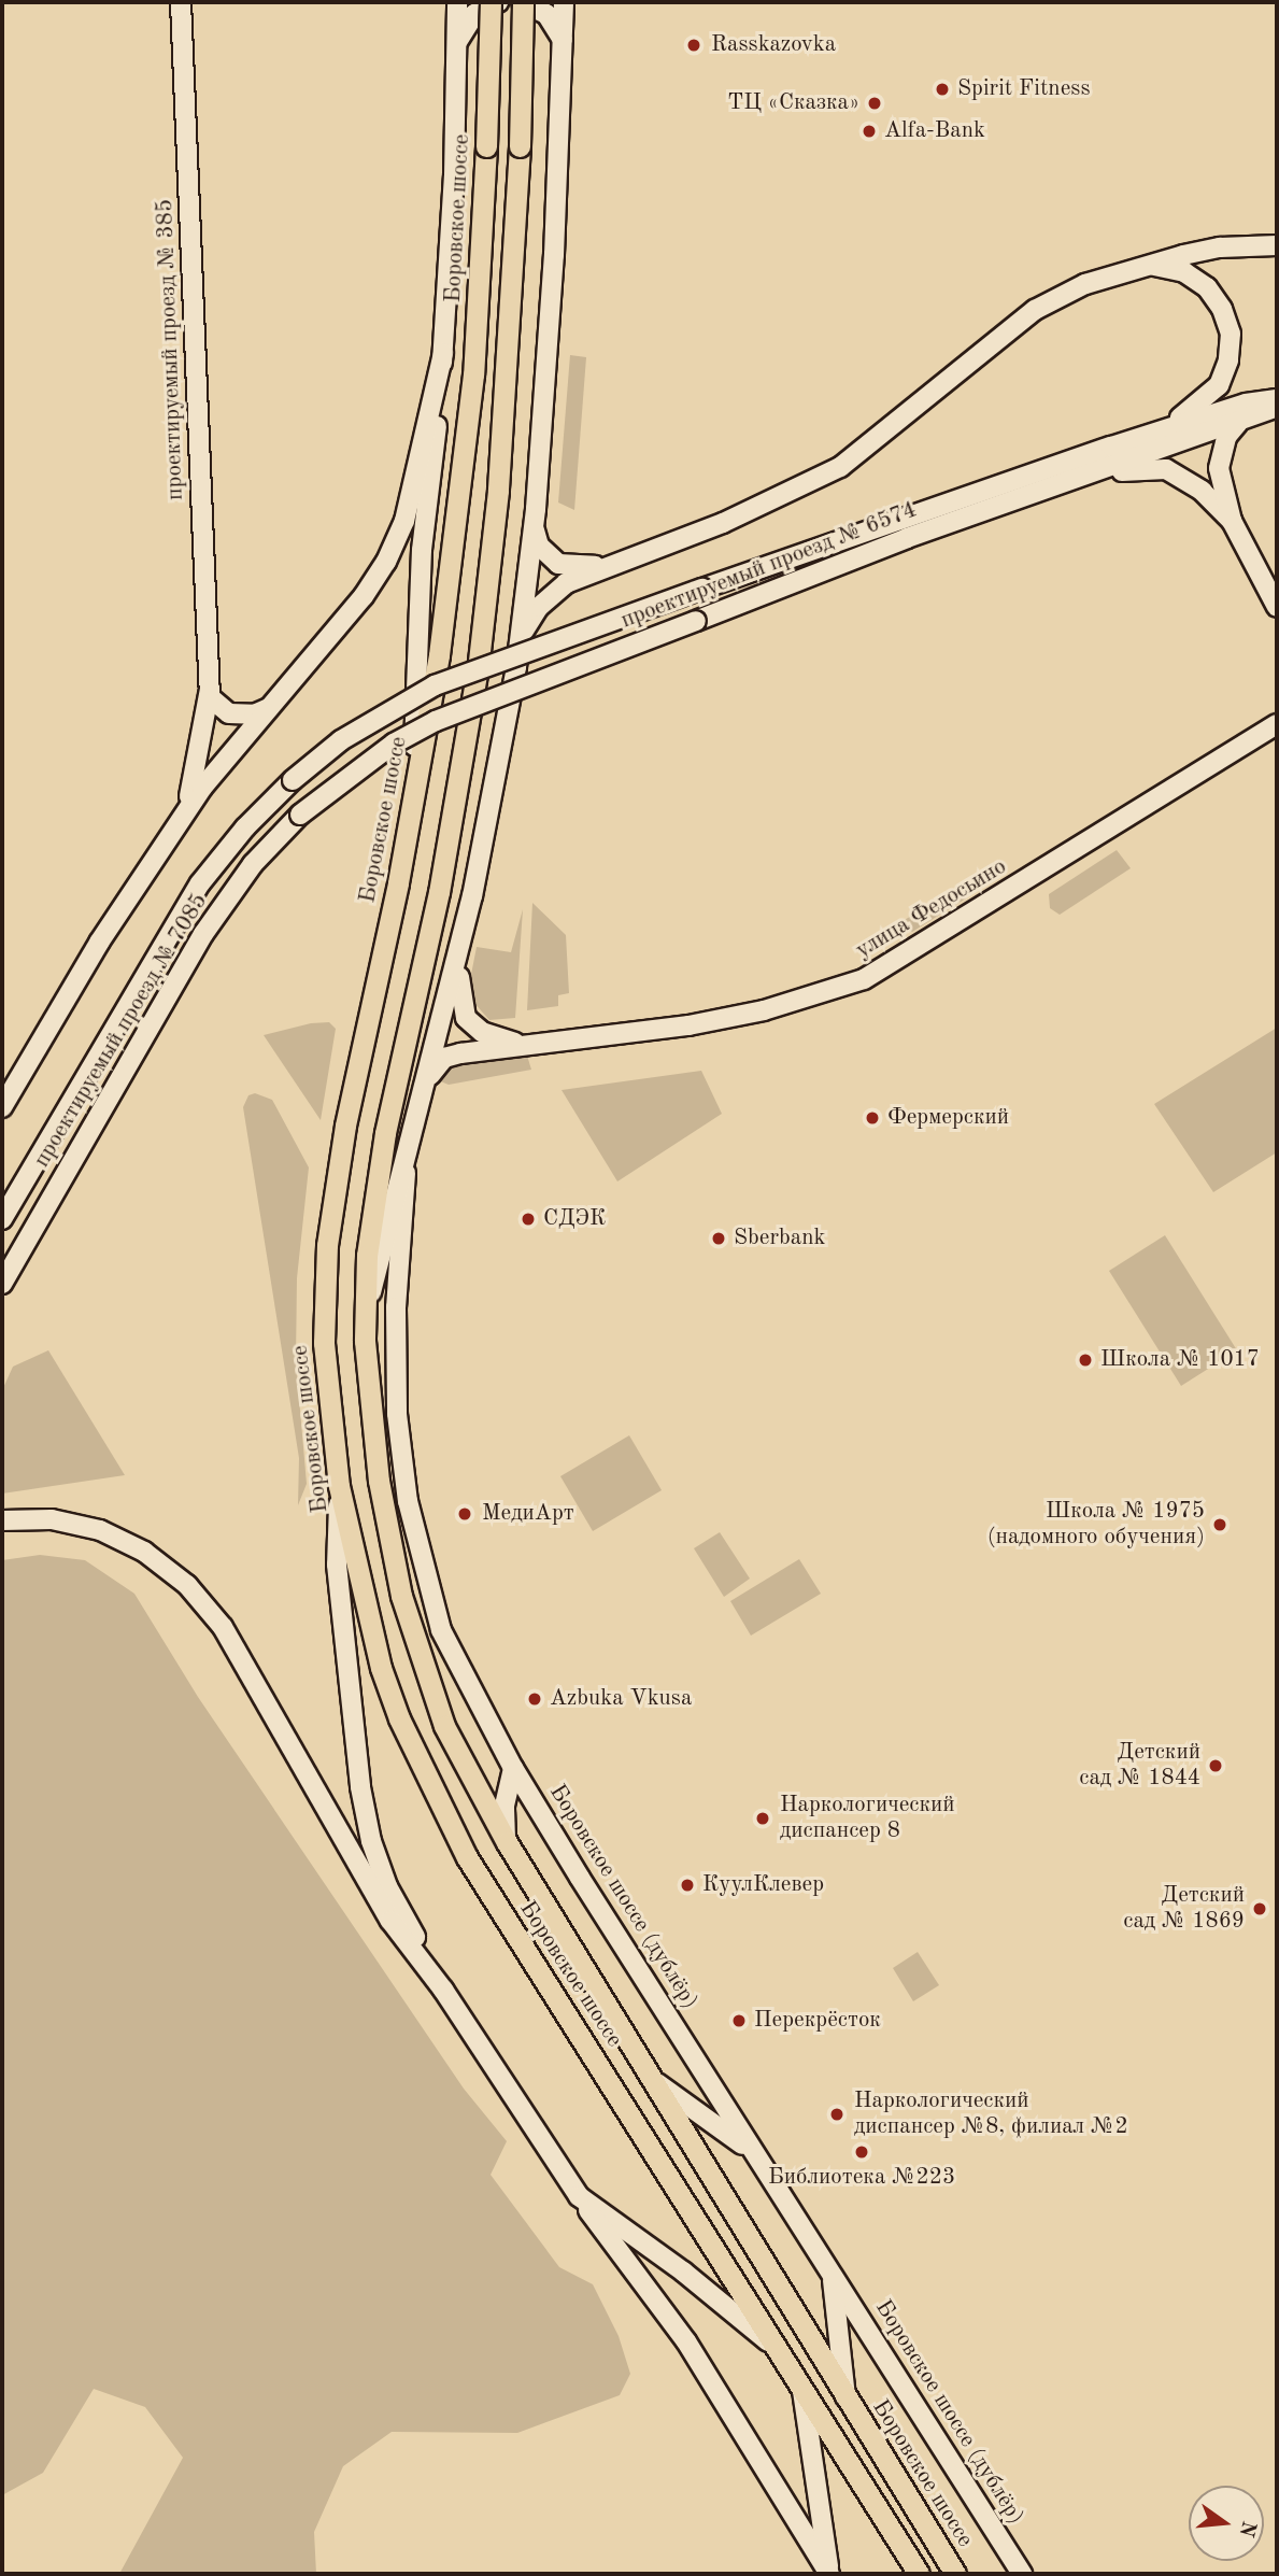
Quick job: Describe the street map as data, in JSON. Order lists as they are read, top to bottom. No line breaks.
{"streets":{"main road":["Боровское шоссе","проектируемый проезд № 385","проектируемый проезд № 6574","улица Федосьино","проектируемый проезд № 7085","Боровское шоссе (дублёр)"]},"crossings":[["проектируемый проезд № 6574","проектируемый проезд № 7085"]],"places":["Rasskazovka","Spirit Fitness","ТЦ «Сказка»","Alfa-Bank","Фермерский","СДЭК","Sberbank","Школа № 1017","МедиАрт","Школа № 1975 (надомного обучения)","Azbuka Vkusa","Детский сад № 1844","Наркологический диспансер 8","КуулКлевер","Детский сад № 1869","Перекрёсток","Наркологический диспансер №8, филиал №2","Библиотека №223"],"north":"right"}
